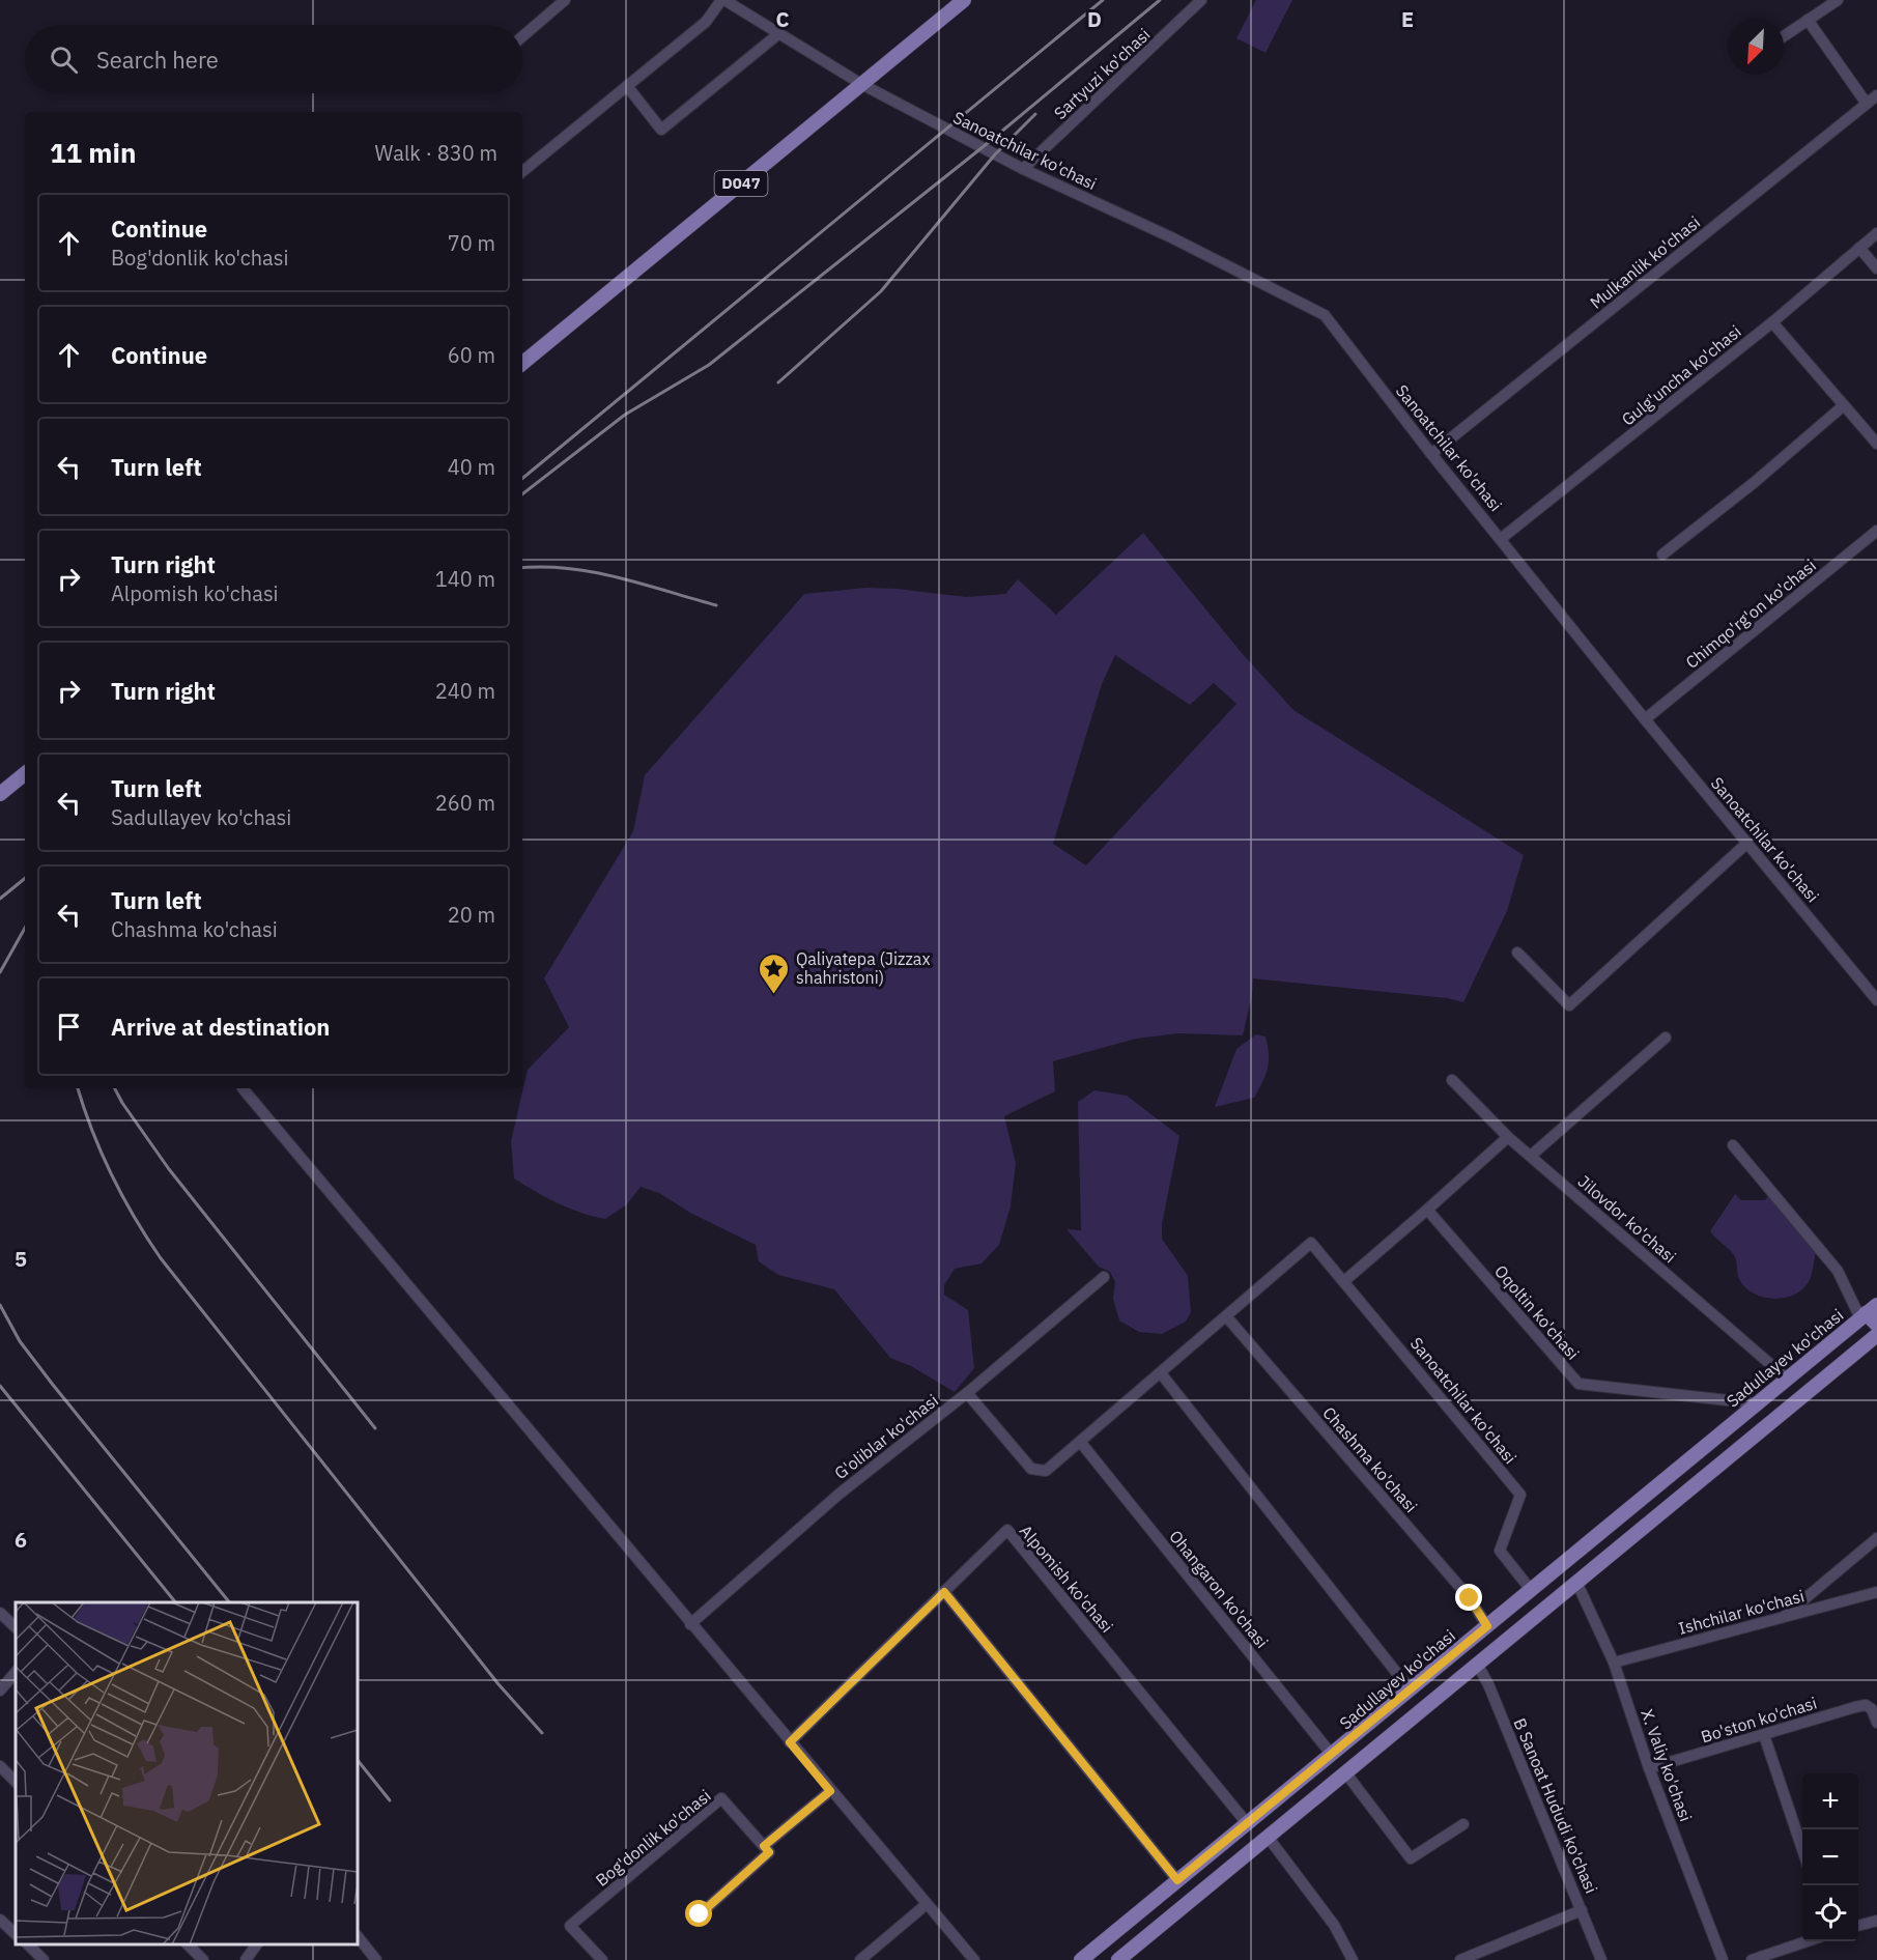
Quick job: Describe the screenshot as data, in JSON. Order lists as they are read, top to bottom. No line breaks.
{"streets":{"main road":["D047","Sadullayev ko'chasi"],"street":["Sartyuzi ko'chasi","Sanoatchilar ko'chasi","Mulkanlik ko'chasi","Gulg'uncha ko'chasi","Chimqo'rg'on ko'chasi","Jilovdor ko'chasi","Oqoltin ko'chasi","G'oliblar ko'chasi","Chashma ko'chasi","Alpomish ko'chasi","Ohangaron ko'chasi","Ishchilar ko'chasi","Bo'ston ko'chasi","X. Valiy ko'chasi","B Sanoat Hududi ko'chasi","Bog'donlik ko'chasi"]},"crossings":[["Sartyuzi ko'chasi","Sanoatchilar ko'chasi"],["Sanoatchilar ko'chasi","D047"],["Sanoatchilar ko'chasi","Mulkanlik ko'chasi"],["Sanoatchilar ko'chasi","Gulg'uncha ko'chasi"],["Sanoatchilar ko'chasi","Chimqo'rg'on ko'chasi"],["Sanoatchilar ko'chasi","Sadullayev ko'chasi"],["Sanoatchilar ko'chasi","Chashma ko'chasi"],["Jilovdor ko'chasi","Sadullayev ko'chasi"],["Oqoltin ko'chasi","Sadullayev ko'chasi"],["Sadullayev ko'chasi","Chashma ko'chasi"],["Sadullayev ko'chasi","Alpomish ko'chasi"],["Sadullayev ko'chasi","Ohangaron ko'chasi"],["Ishchilar ko'chasi","X. Valiy ko'chasi"],["Bo'ston ko'chasi","X. Valiy ko'chasi"]],"places":{"place":["Qaliyatepa (Jizzax shahristoni)"]},"north":"bottom left","page":{"search":"Search here","heading":["11 min","Walk · 830 m"],"list":[["Continue","Bog'donlik ko'chasi","70 m"],["Continue","60 m"],["Turn left","40 m"],["Turn right","Alpomish ko'chasi","140 m"],["Turn right","240 m"],["Turn left","Sadullayev ko'chasi","260 m"],["Turn left","Chashma ko'chasi","20 m"],"Arrive at destination"],"map_buttons":["+","−"]},"grid":{"columns":["C","D","E"],"rows":["5","6"]}}
